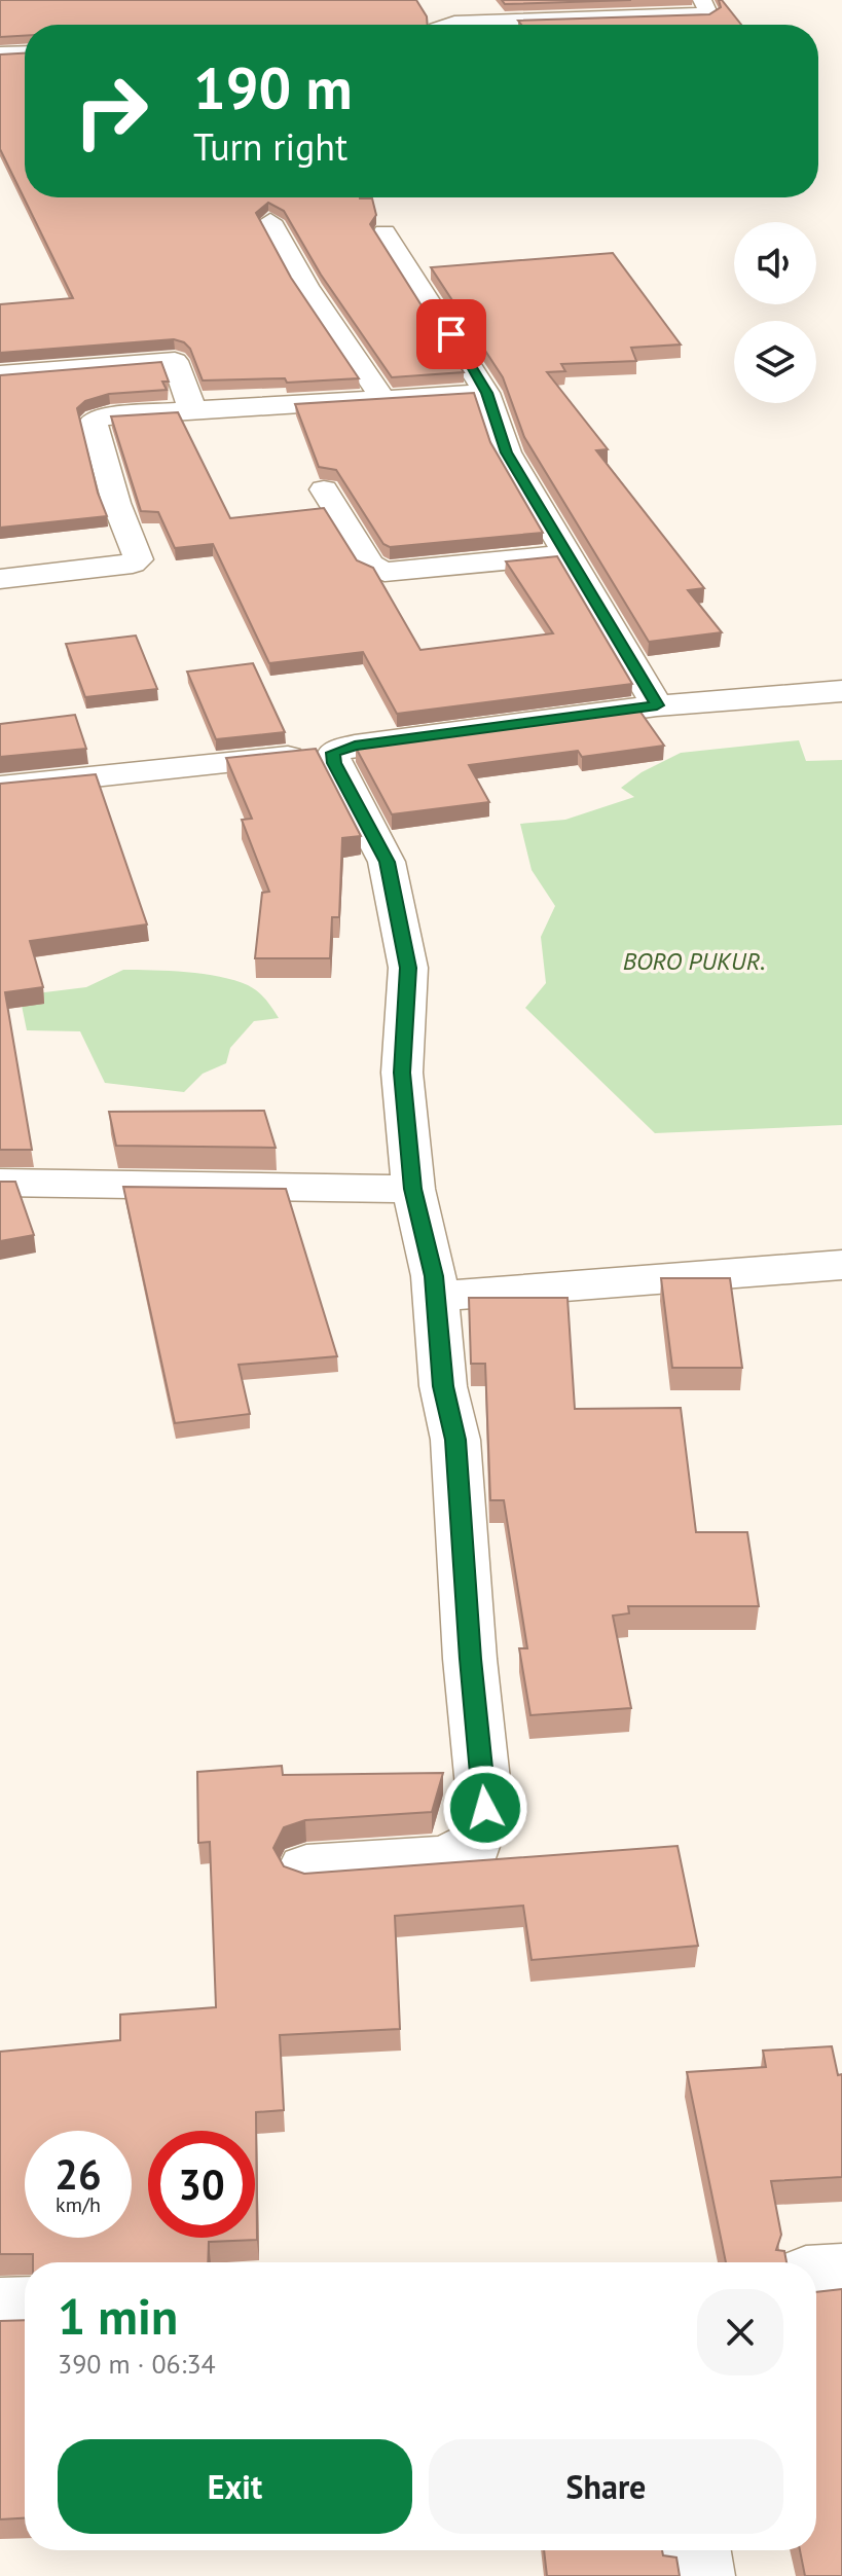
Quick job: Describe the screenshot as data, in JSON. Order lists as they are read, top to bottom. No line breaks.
{"water":["BORO PUKUR."],"page":{"turn":["190 m","Turn right"],"speed":"26 km/h","limit":"30","heading":["1 min","390 m · 06:34"],"buttons":["Exit","Share"]}}
